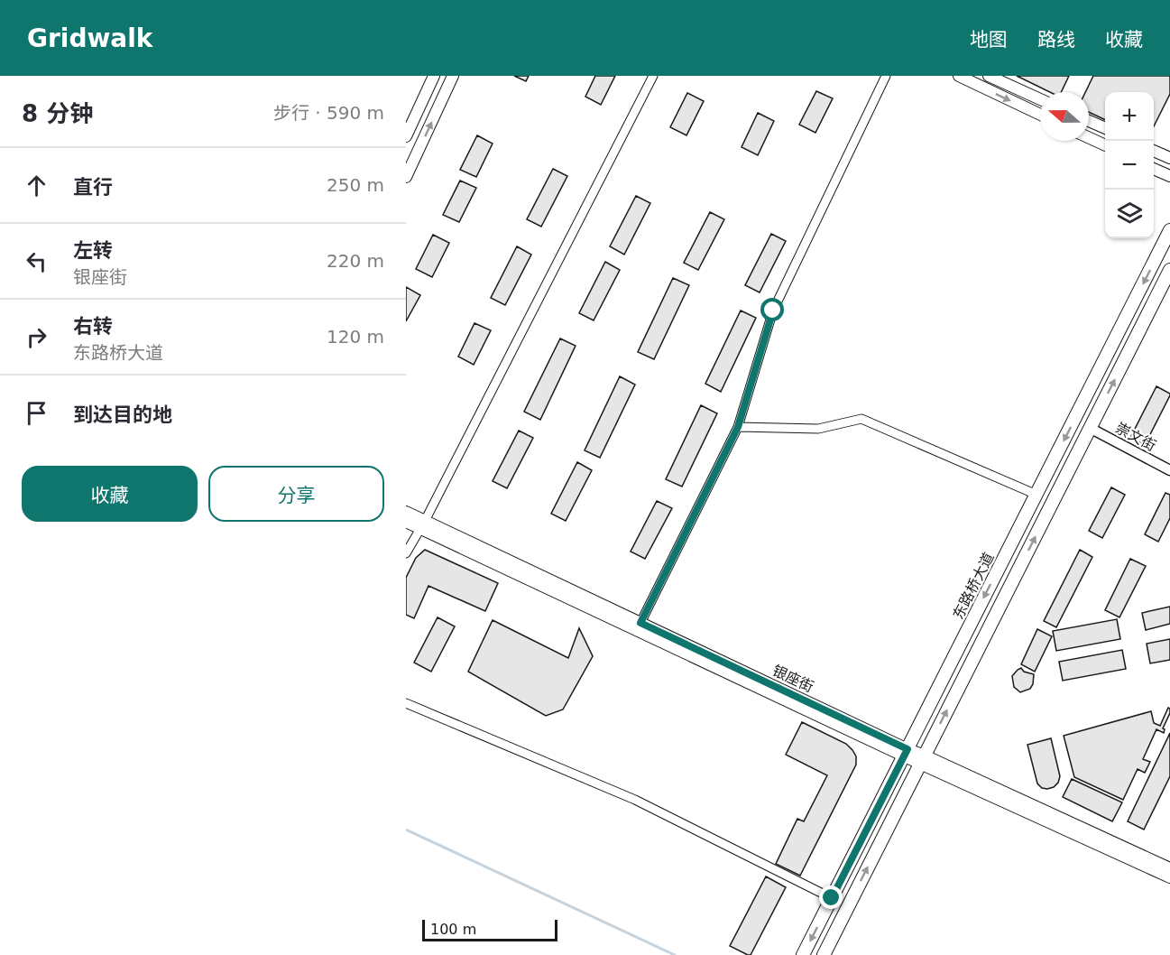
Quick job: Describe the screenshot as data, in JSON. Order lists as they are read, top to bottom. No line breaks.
{"streets":{"main road":["东路桥大道","银座街"],"street":["崇文街"]},"crossings":[["东路桥大道","银座街"]],"scale_bar":"100 m","north":"left","page":{"header":"Gridwalk","nav":["地图","路线","收藏"],"heading":["8 分钟","步行 · 590 m"],"map_buttons":["+","−"],"list":[["直行","250 m"],["左转","银座街","220 m"],["右转","东路桥大道","120 m"],"到达目的地"],"buttons":["收藏","分享"],"scale":"100 m"}}
